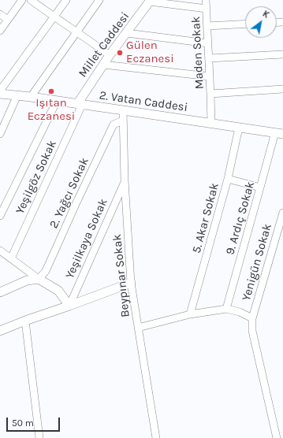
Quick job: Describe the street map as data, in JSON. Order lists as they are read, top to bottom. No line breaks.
{"streets":{"main road":["Millet Caddesi","2. Vatan Caddesi"],"street":["Maden Sokak","Yeşilgöz Sokak","2. Yağcı Sokak","5. Akar Sokak","9. Ardıç Sokak","Yeşilkaya Sokak","Yenigün Sokak","Beypınar Sokak"]},"crossings":[["Millet Caddesi","2. Vatan Caddesi"],["Millet Caddesi","Yeşilgöz Sokak"],["Maden Sokak","2. Vatan Caddesi"],["2. Vatan Caddesi","Yeşilgöz Sokak"],["2. Vatan Caddesi","5. Akar Sokak"],["2. Vatan Caddesi","9. Ardıç Sokak"],["2. Vatan Caddesi","Beypınar Sokak"],["2. Yağcı Sokak","Beypınar Sokak"],["Yeşilkaya Sokak","Beypınar Sokak"]],"places":["Gülen Eczanesi","Işıtan Eczanesi"],"scale_bar":"50 m","north":"top right"}
